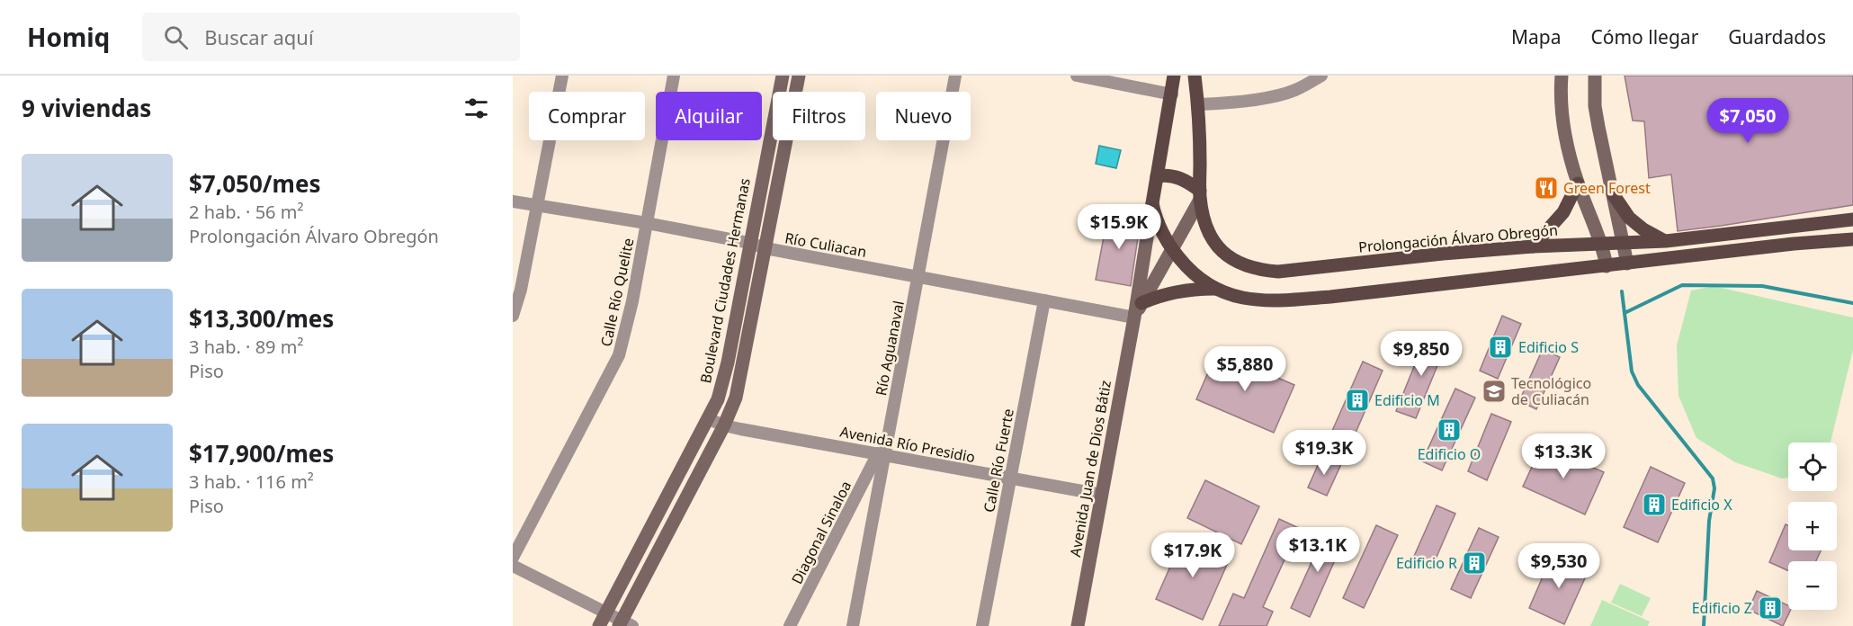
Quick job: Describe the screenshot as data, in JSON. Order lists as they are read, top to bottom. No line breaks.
{"streets":{"main road":["Prolongación Álvaro Obregón","Boulevard Ciudades Hermanas","Avenida Juan de Dios Bátiz"],"street":["Río Culiacan","Calle Río Quelite","Río Aguanaval","Avenida Río Presidio","Calle Río Fuerte","Diagonal Sinaloa"]},"crossings":[["Prolongación Álvaro Obregón","Avenida Juan de Dios Bátiz"],["Río Culiacan","Boulevard Ciudades Hermanas"],["Río Culiacan","Calle Río Quelite"],["Río Culiacan","Río Aguanaval"],["Río Culiacan","Calle Río Fuerte"],["Río Culiacan","Avenida Juan de Dios Bátiz"],["Boulevard Ciudades Hermanas","Avenida Río Presidio"],["Río Aguanaval","Avenida Río Presidio"],["Río Aguanaval","Diagonal Sinaloa"],["Avenida Río Presidio","Calle Río Fuerte"],["Avenida Río Presidio","Avenida Juan de Dios Bátiz"],["Avenida Río Presidio","Diagonal Sinaloa"]],"places":{"restaurant":["Green Forest"],"building":["Edificio S","Edificio M","Edificio O","Edificio X","Edificio R","Edificio Z"],"school or university":["Tecnológico de Culiacán"]},"page":{"header":"Homiq","search":"Buscar aquí","nav":["Mapa","Cómo llegar","Guardados"],"heading":"9 viviendas","chip":["Comprar","Alquilar","Filtros","Nuevo"],"price":["$7,050","$15.9K","$9,850","$5,880","$19.3K","$13.3K","$13.1K","$17.9K","$9,530"],"list":[{"name":"$7,050/mes","note":"2 hab. · 56 m² · Prolongación Álvaro Obregón"},{"name":"$13,300/mes","note":"3 hab. · 89 m² · Piso"},{"name":"$17,900/mes","note":"3 hab. · 116 m² · Piso"}],"map_buttons":["+","−"]}}
